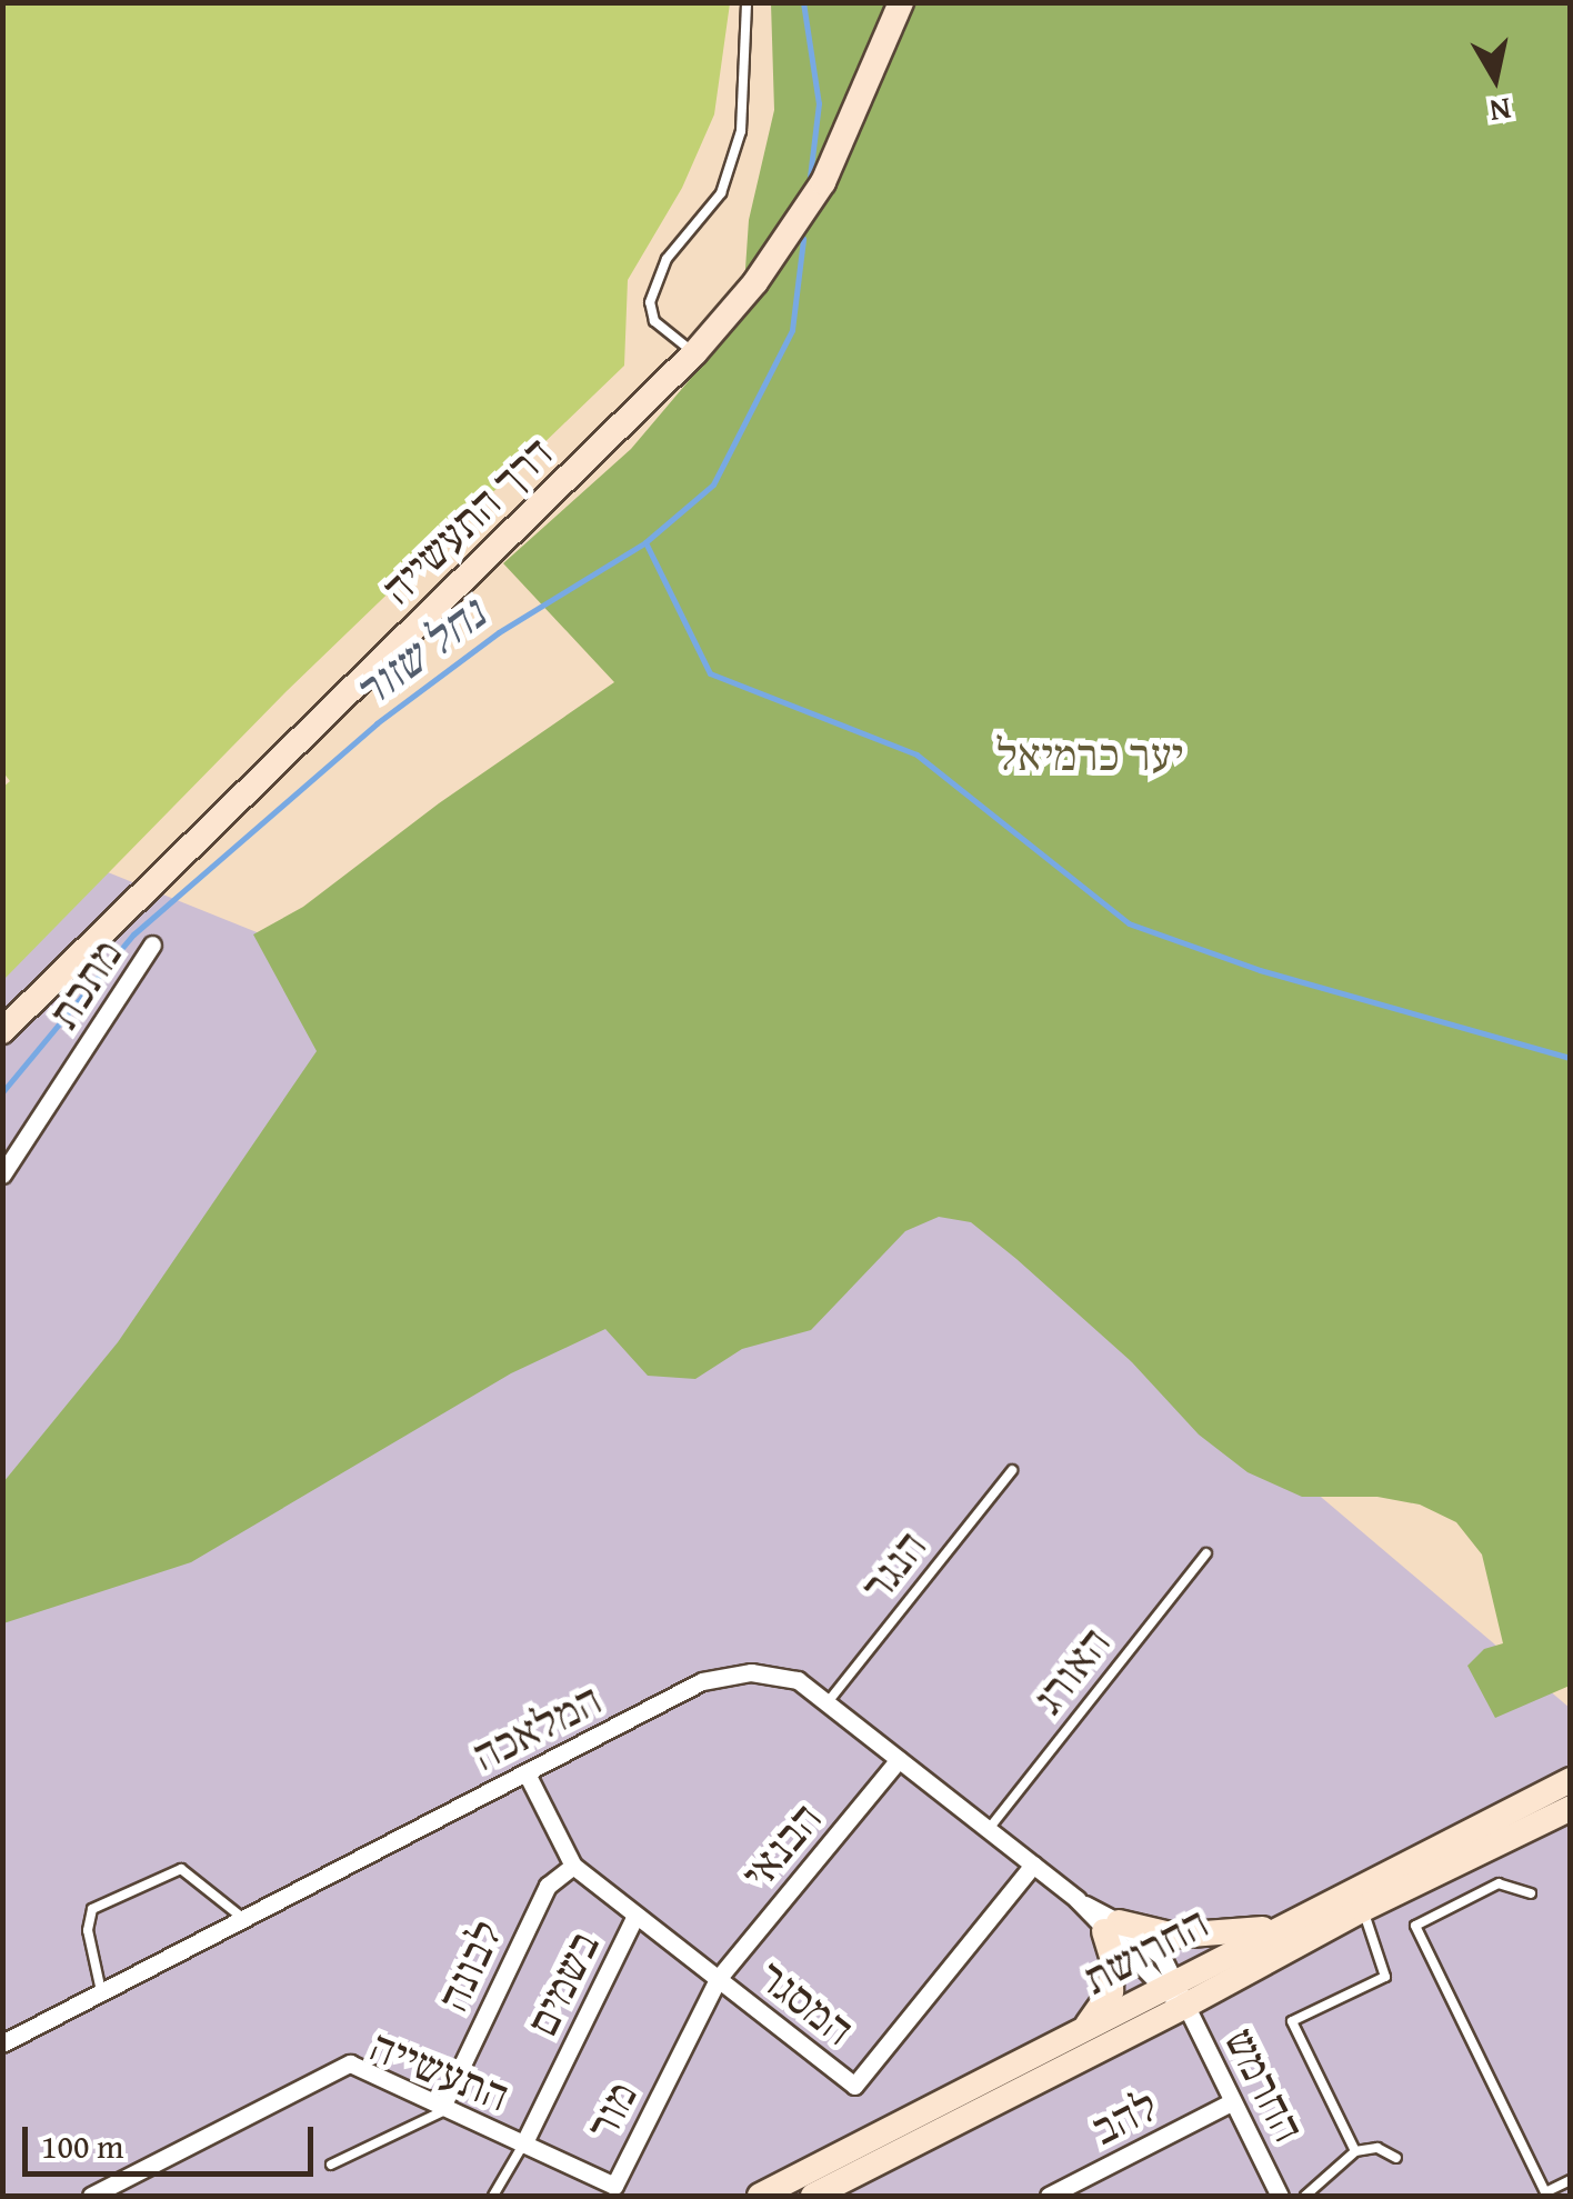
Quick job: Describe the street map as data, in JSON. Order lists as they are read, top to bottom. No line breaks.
{"streets":{"street":["דרך התעשייה","מתכת","המלאכה","הבנאי","החרושת","לבונה","בשמים","המסגר","התעשייה","החרמש","מור","להב"],"lane":["הנגר","האורג"]},"crossings":[["הנגר","המלאכה"],["האורג","המלאכה"],["המלאכה","הבנאי"],["המלאכה","החרושת"],["המלאכה","המסגר"],["המלאכה","החרמש"],["הבנאי","המסגר"],["הבנאי","מור"],["החרושת","החרמש"],["לבונה","המסגר"],["לבונה","התעשייה"],["בשמים","המסגר"],["בשמים","התעשייה"],["בשמים","מור"],["המסגר","מור"],["התעשייה","מור"],["החרמש","להב"]],"water":["נחל שזור"],"parks":["יער כרמיאל"],"scale_bar":"100 m","north":"bottom"}
